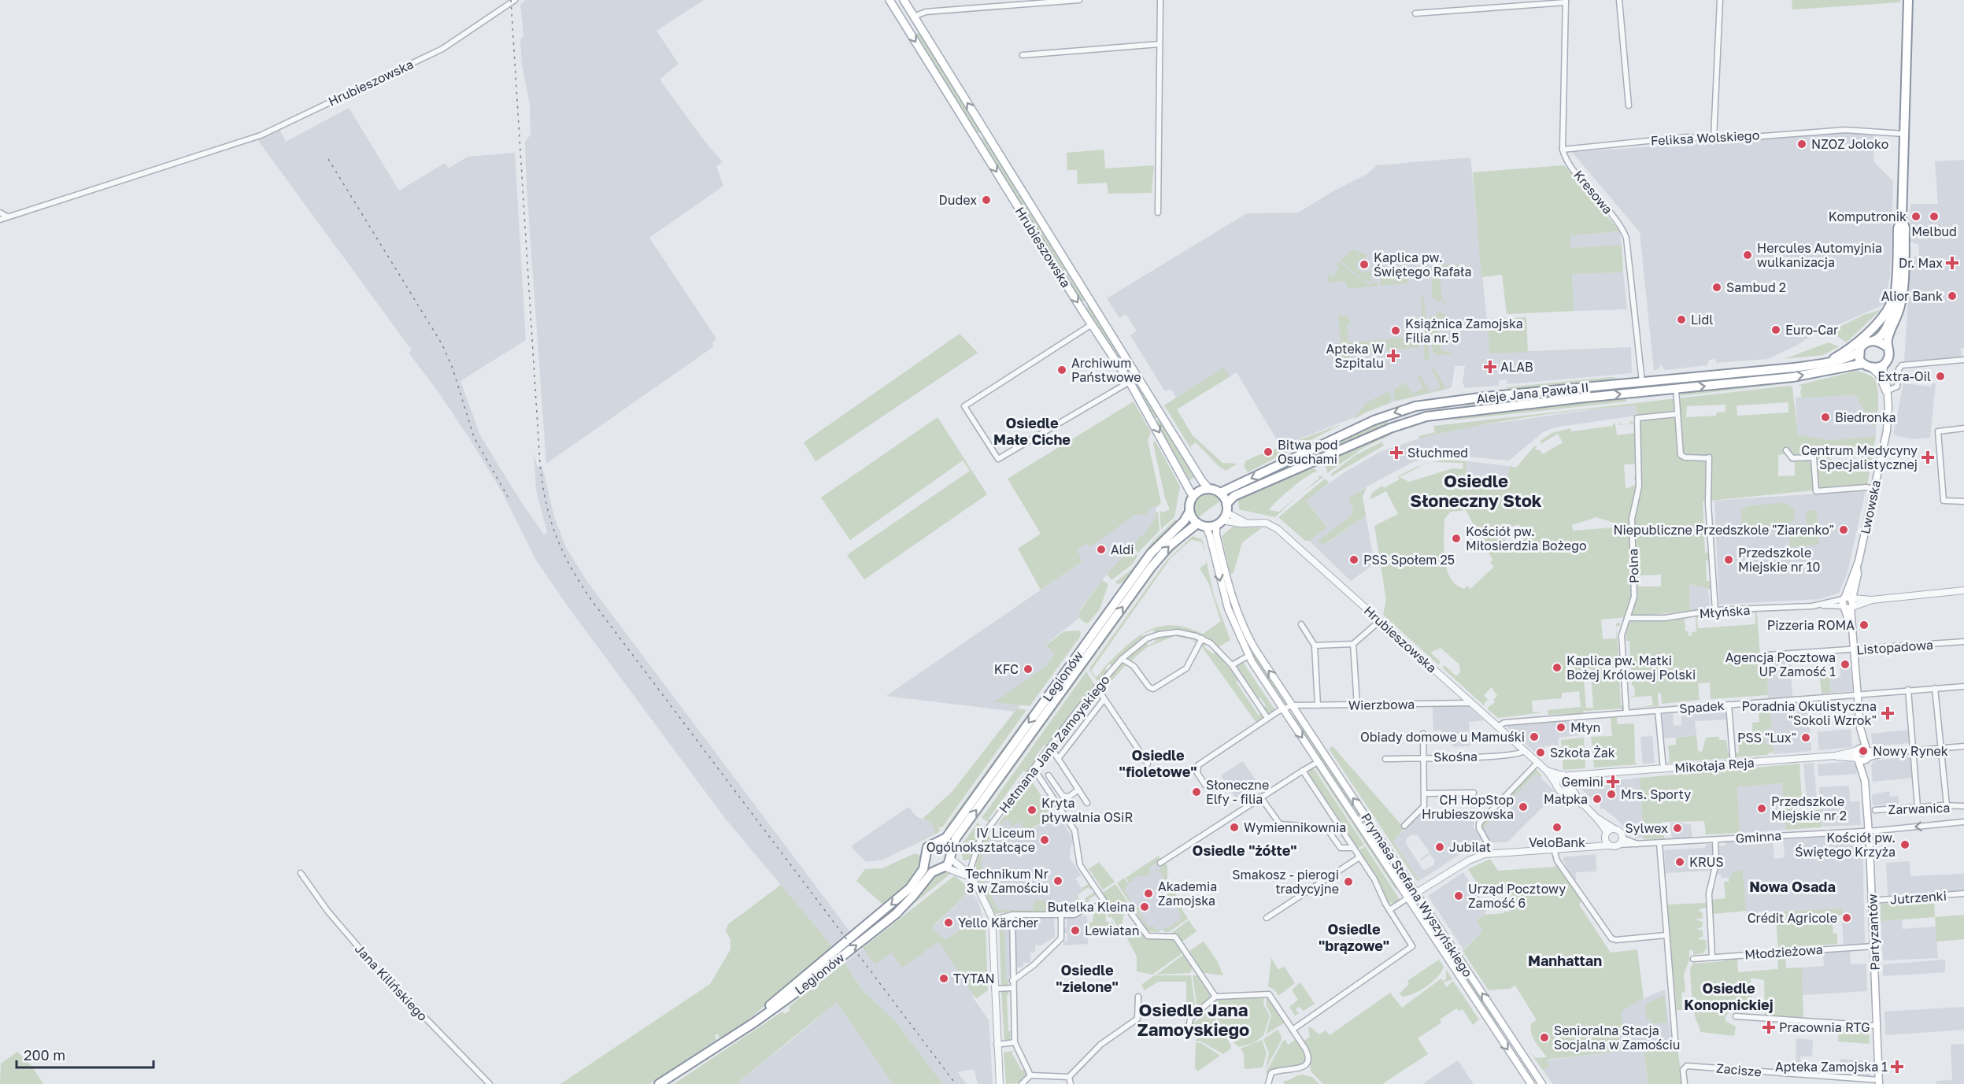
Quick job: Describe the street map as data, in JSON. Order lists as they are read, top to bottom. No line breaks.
{"streets":{"highway":["Aleje Jana Pawła II","Legionów"],"main road":["Hrubieszowska","Lwowska","Prymasa Stefana Wyszyńskiego","Partyzantów"],"street":["Feliksa Wolskiego","Kresowa","Polna","Młyńska","Listopadowa","Wierzbowa","Spadek","Hetmana Jana Zamoyskiego","Skośna","Mikołaja Reja","Zarwanica","Gminna","Jutrzenki","Młodzieżowa","Jana Kilińskiego","Zacisze"]},"crossings":[["Hrubieszowska","Aleje Jana Pawła II"],["Hrubieszowska","Legionów"],["Hrubieszowska","Wierzbowa"],["Hrubieszowska","Spadek"],["Hrubieszowska","Skośna"],["Hrubieszowska","Mikołaja Reja"],["Hrubieszowska","Prymasa Stefana Wyszyńskiego"],["Feliksa Wolskiego","Kresowa"],["Kresowa","Aleje Jana Pawła II"],["Aleje Jana Pawła II","Lwowska"],["Aleje Jana Pawła II","Legionów"],["Aleje Jana Pawła II","Prymasa Stefana Wyszyńskiego"],["Lwowska","Młyńska"],["Lwowska","Listopadowa"],["Lwowska","Spadek"],["Lwowska","Mikołaja Reja"],["Lwowska","Partyzantów"],["Polna","Młyńska"],["Polna","Spadek"],["Legionów","Prymasa Stefana Wyszyńskiego"],["Wierzbowa","Prymasa Stefana Wyszyńskiego"],["Mikołaja Reja","Partyzantów"],["Gminna","Partyzantów"],["Jutrzenki","Partyzantów"],["Partyzantów","Młodzieżowa"],["Partyzantów","Zacisze"]],"districts":["Osiedle Małe Ciche","Osiedle Słoneczny Stok","Osiedle \"fioletowe\"","Osiedle \"żółte\"","Nowa Osada","Osiedle \"brązowe\"","Manhattan","Osiedle \"zielone\"","Osiedle Konopnickiej","Osiedle Jana Zamoyskiego"],"places":{"other":["NZOZ Joloko","Dudex","Komputronik","Melbud","Hercules Automyjnia wulkanizacja","Kaplica pw. Świętego Rafała","Sambud 2","Alior Bank","Lidl","Euro-Car","Książnica Zamojska Filia nr. 5","Archiwum Państwowe","Extra-Oil","Biedronka","Bitwa pod Osuchami","Niepubliczne Przedszkole \"Ziarenko\"","Kościół pw. Miłosierdzia Bożego","Aldi","PSS Społem 25","Przedszkole Miejskie nr 10","Pizzeria ROMA","Agencja Pocztowa UP Zamość 1","Kaplica pw. Matki Bożej Królowej Polski","KFC","Młyn","Obiady domowe u Mamuśki","PSS \"Lux\"","Nowy Rynek","Szkoła Żak","Słoneczne Elfy - filia","Mrs. Sporty","Małpka","CH HopStop Hrubieszowska","Przedszkole Miejskie nr 2","Kryta pływalnia OSiR","Wymiennikownia","VeloBank","Sylwex","IV Liceum Ogólnokształcące","Kościół pw. Świętego Krzyża","Jubilat","KRUS","Technikum Nr 3 w Zamościu","Smakosz - pierogi tradycyjne","Akademia Zamojska","Urząd Pocztowy Zamość 6","Butelka Kleina","Crédit Agricole","Yello Kärcher","Lewiatan","TYTAN","Senioralna Stacja Socjalna w Zamościu"],"health":["Dr. Max","Apteka W Szpitalu","ALAB","Słuchmed","Centrum Medycyny Specjalistycznej","Poradnia Okulistyczna \"Sokoli Wzrok\"","Gemini","Pracownia RTG","Apteka Zamojska 1"]},"scale_bar":"200 m"}
